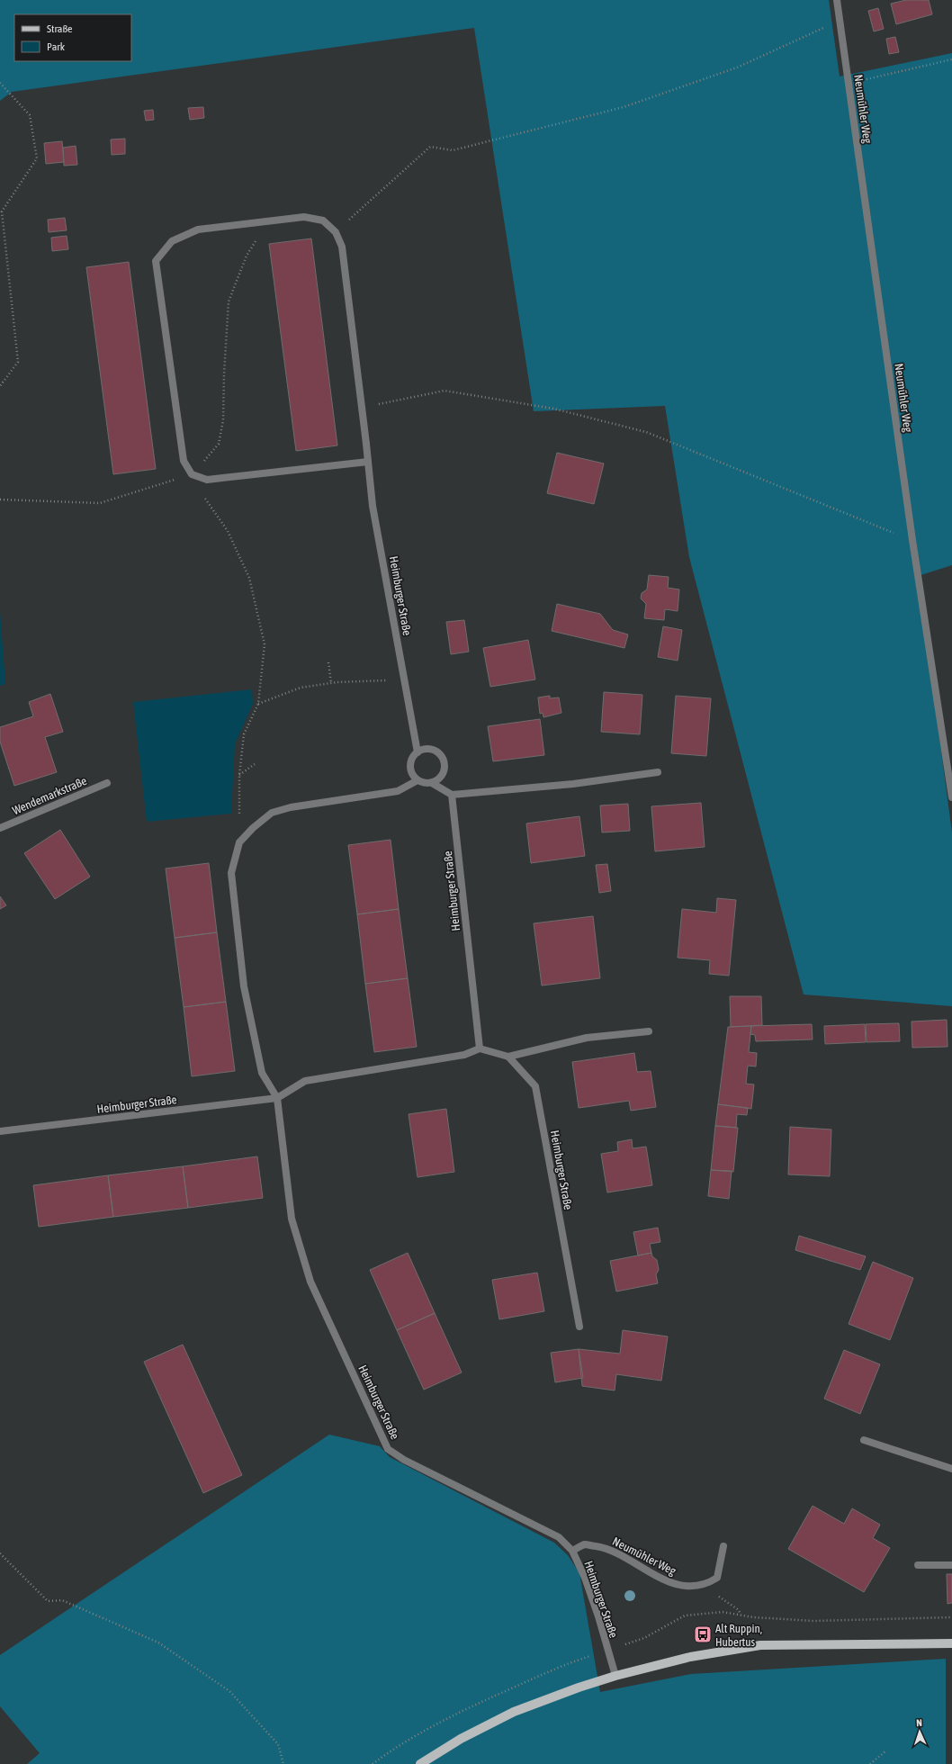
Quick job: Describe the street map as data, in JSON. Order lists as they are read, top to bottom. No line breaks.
{"streets":{"street":["Neumühler Weg","Heimburger Straße","Wendemarkstraße"]},"crossings":[["Neumühler Weg","Heimburger Straße"]],"places":{"bus stop":["Alt Ruppin, Hubertus"]},"legend":["Straße","Park"],"north":"top"}
